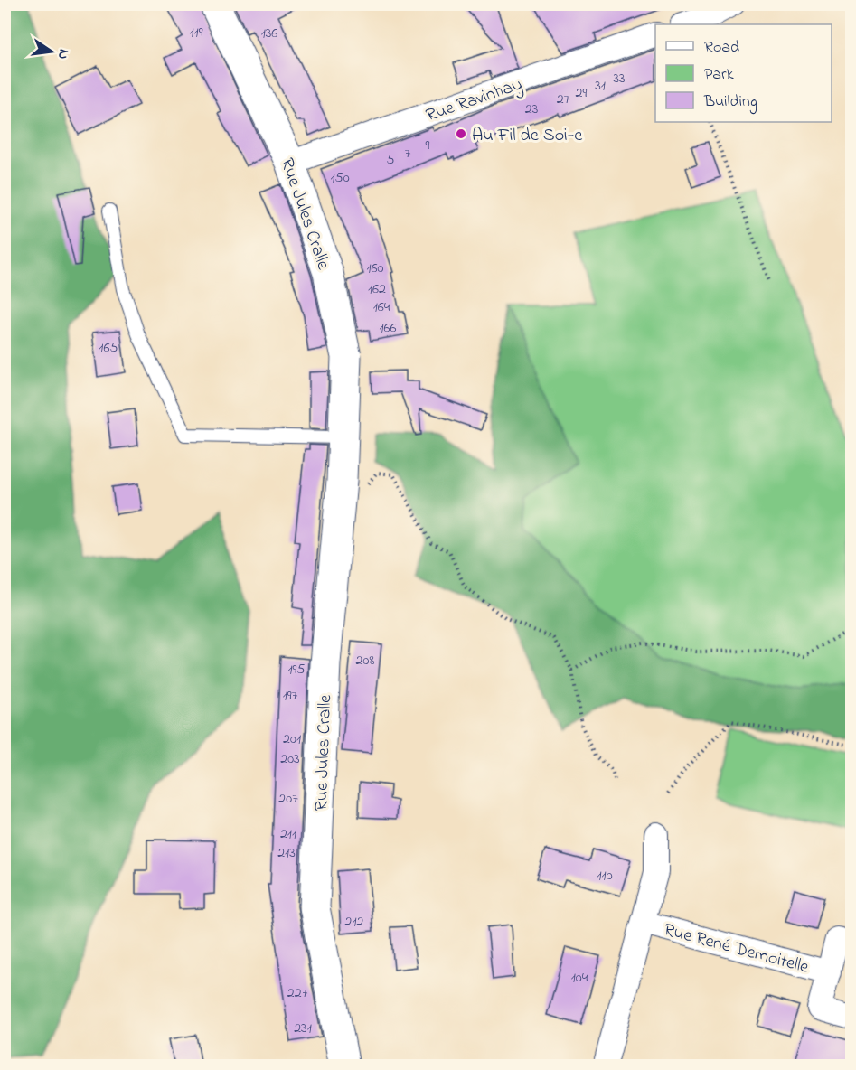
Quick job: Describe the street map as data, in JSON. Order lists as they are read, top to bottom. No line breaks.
{"streets":{"street":["Rue Ravinhay","Rue Jules Cralle","Rue René Demoitelle"]},"crossings":[["Rue Ravinhay","Rue Jules Cralle"]],"places":["Au Fil de Soi-e"],"house_numbers":["119","136","33","31","29","27","23","9","7","5","150","160","162","164","166","165","208","195","197","201","203","207","211","213","110","212","104","227","231"],"legend":["Road","Park","Building"],"north":"right"}
